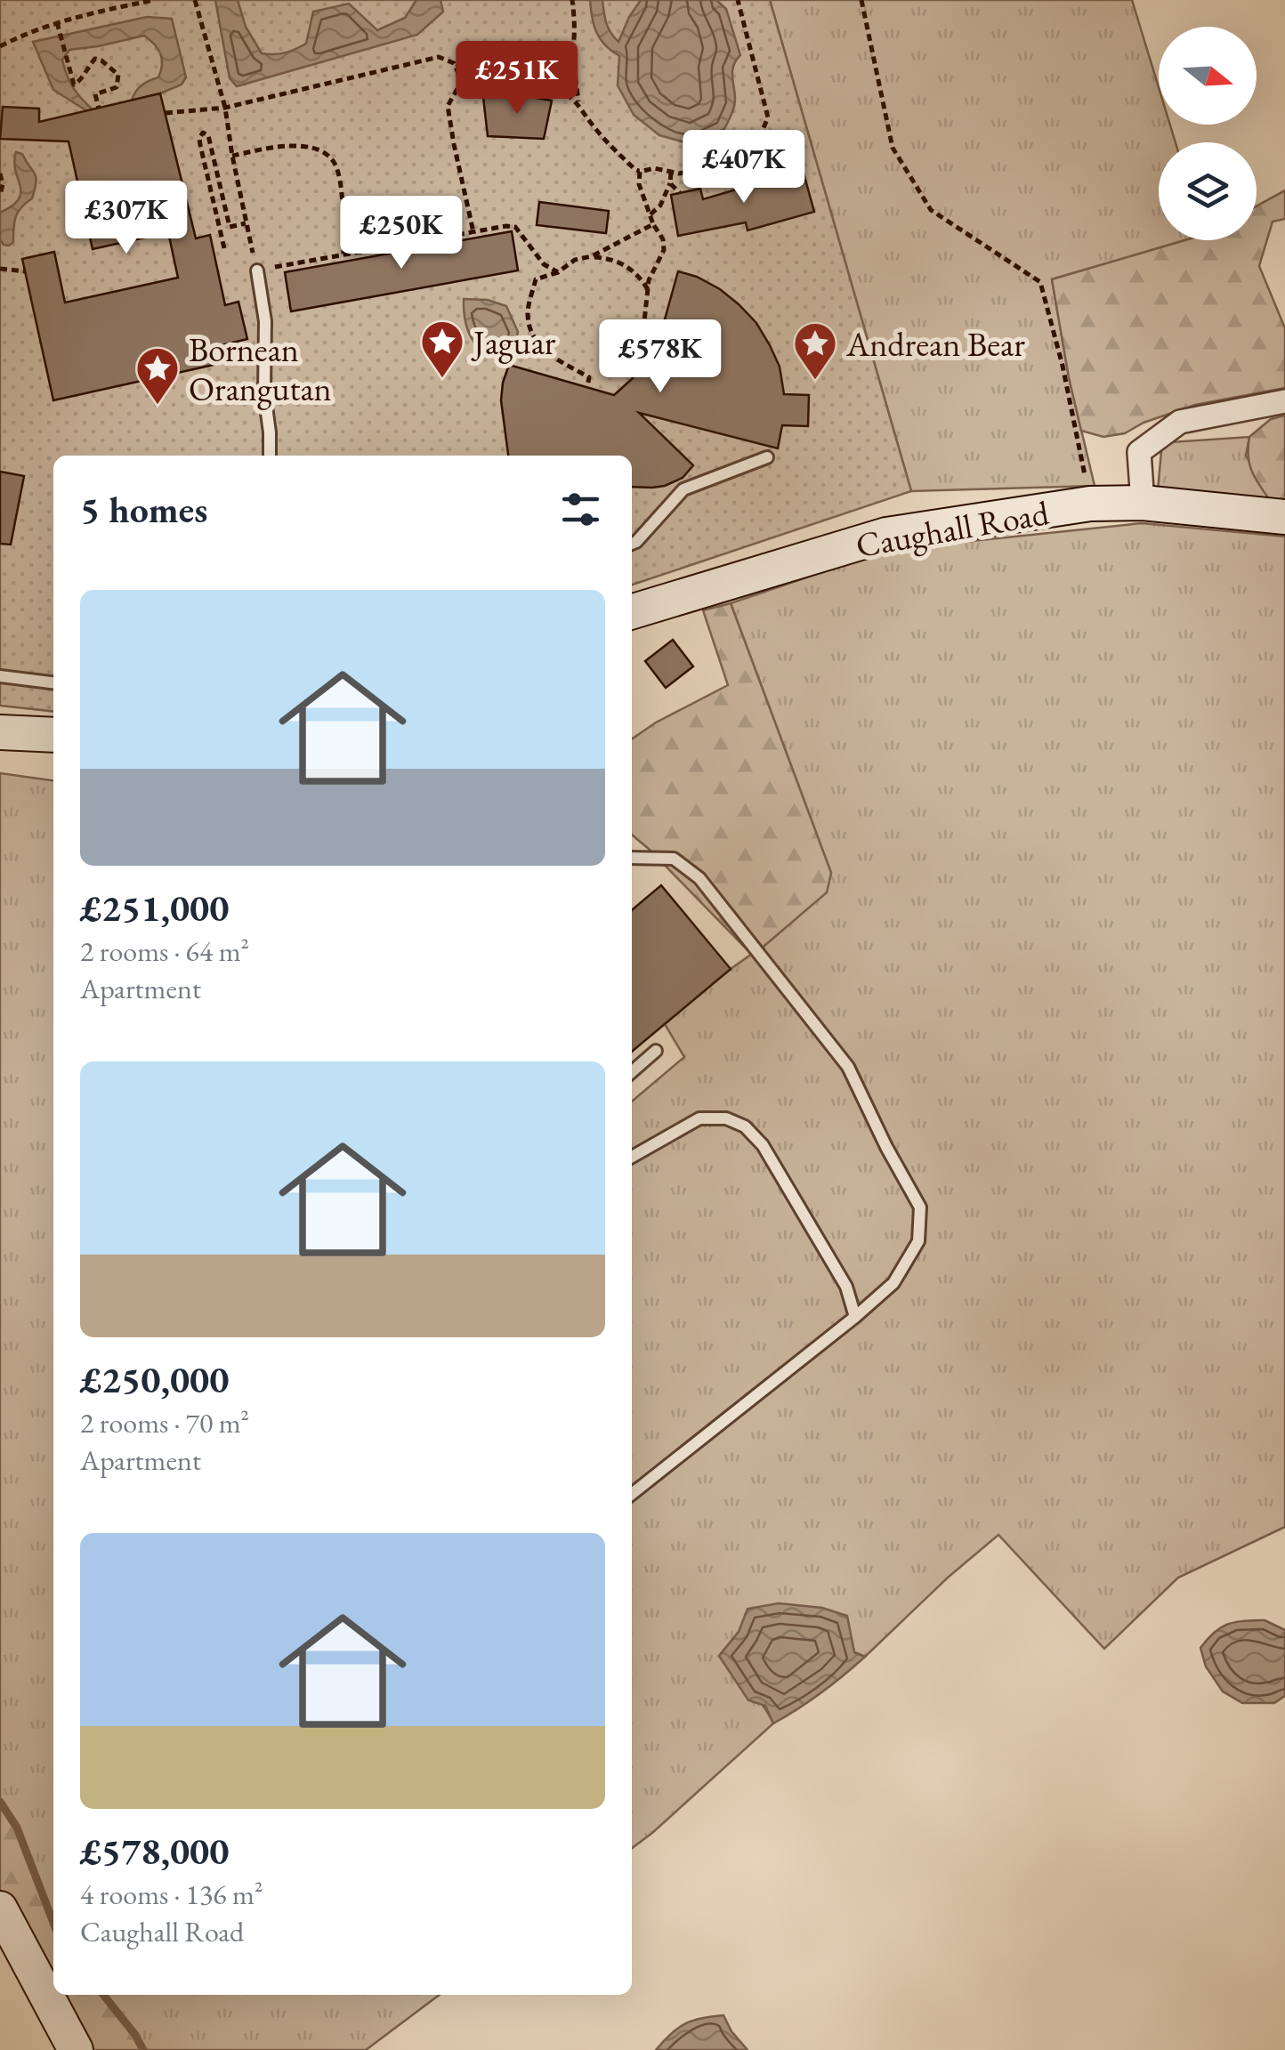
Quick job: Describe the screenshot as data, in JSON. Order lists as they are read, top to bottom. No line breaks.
{"streets":{"street":["Caughall Road"]},"places":{"place":["Jaguar","Andrean Bear","Bornean Orangutan"]},"north":"right","page":{"price":["£251K","£407K","£307K","£250K","£578K"],"heading":"5 homes","list":[{"name":"£251,000","note":"2 rooms · 64 m² · Apartment"},{"name":"£250,000","note":"2 rooms · 70 m² · Apartment"},{"name":"£578,000","note":"4 rooms · 136 m² · Caughall Road"}]}}
